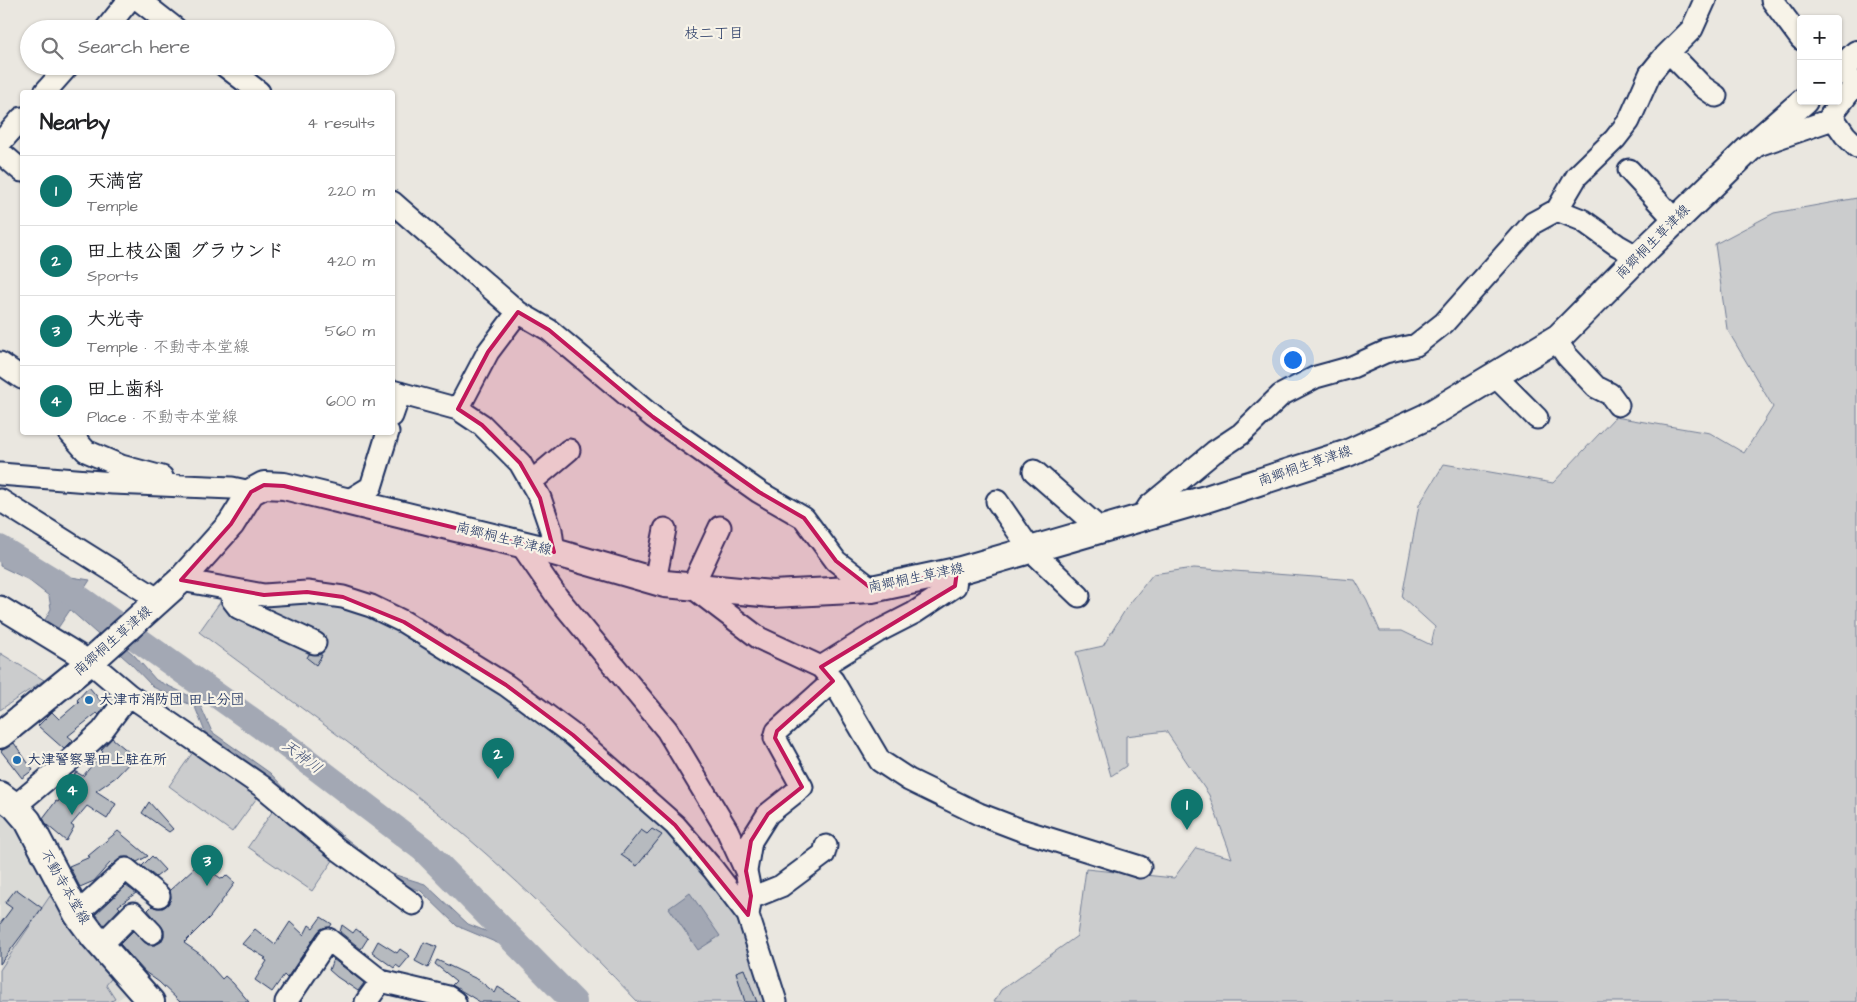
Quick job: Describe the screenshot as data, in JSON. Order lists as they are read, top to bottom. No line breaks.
{"streets":{"main road":["南郷桐生草津線","不動寺本堂線"]},"districts":["枝二丁目"],"water":["天神川"],"places":["大津市消防団 田上分団","大津警察署田上駐在所"],"page":{"map_buttons":["+","−"],"search":"Search here","heading":["Nearby","4 results"],"list":[{"mark":"1","name":"天満宮","note":"Temple","value":"220 m"},{"mark":"2","name":"田上枝公園 グラウンド","note":"Sports","value":"420 m"},{"mark":"3","name":"大光寺","note":"Temple · 不動寺本堂線","value":"560 m"},{"mark":"4","name":"田上歯科","note":"Place · 不動寺本堂線","value":"600 m"}],"pins":["2","4","1","3"]}}
